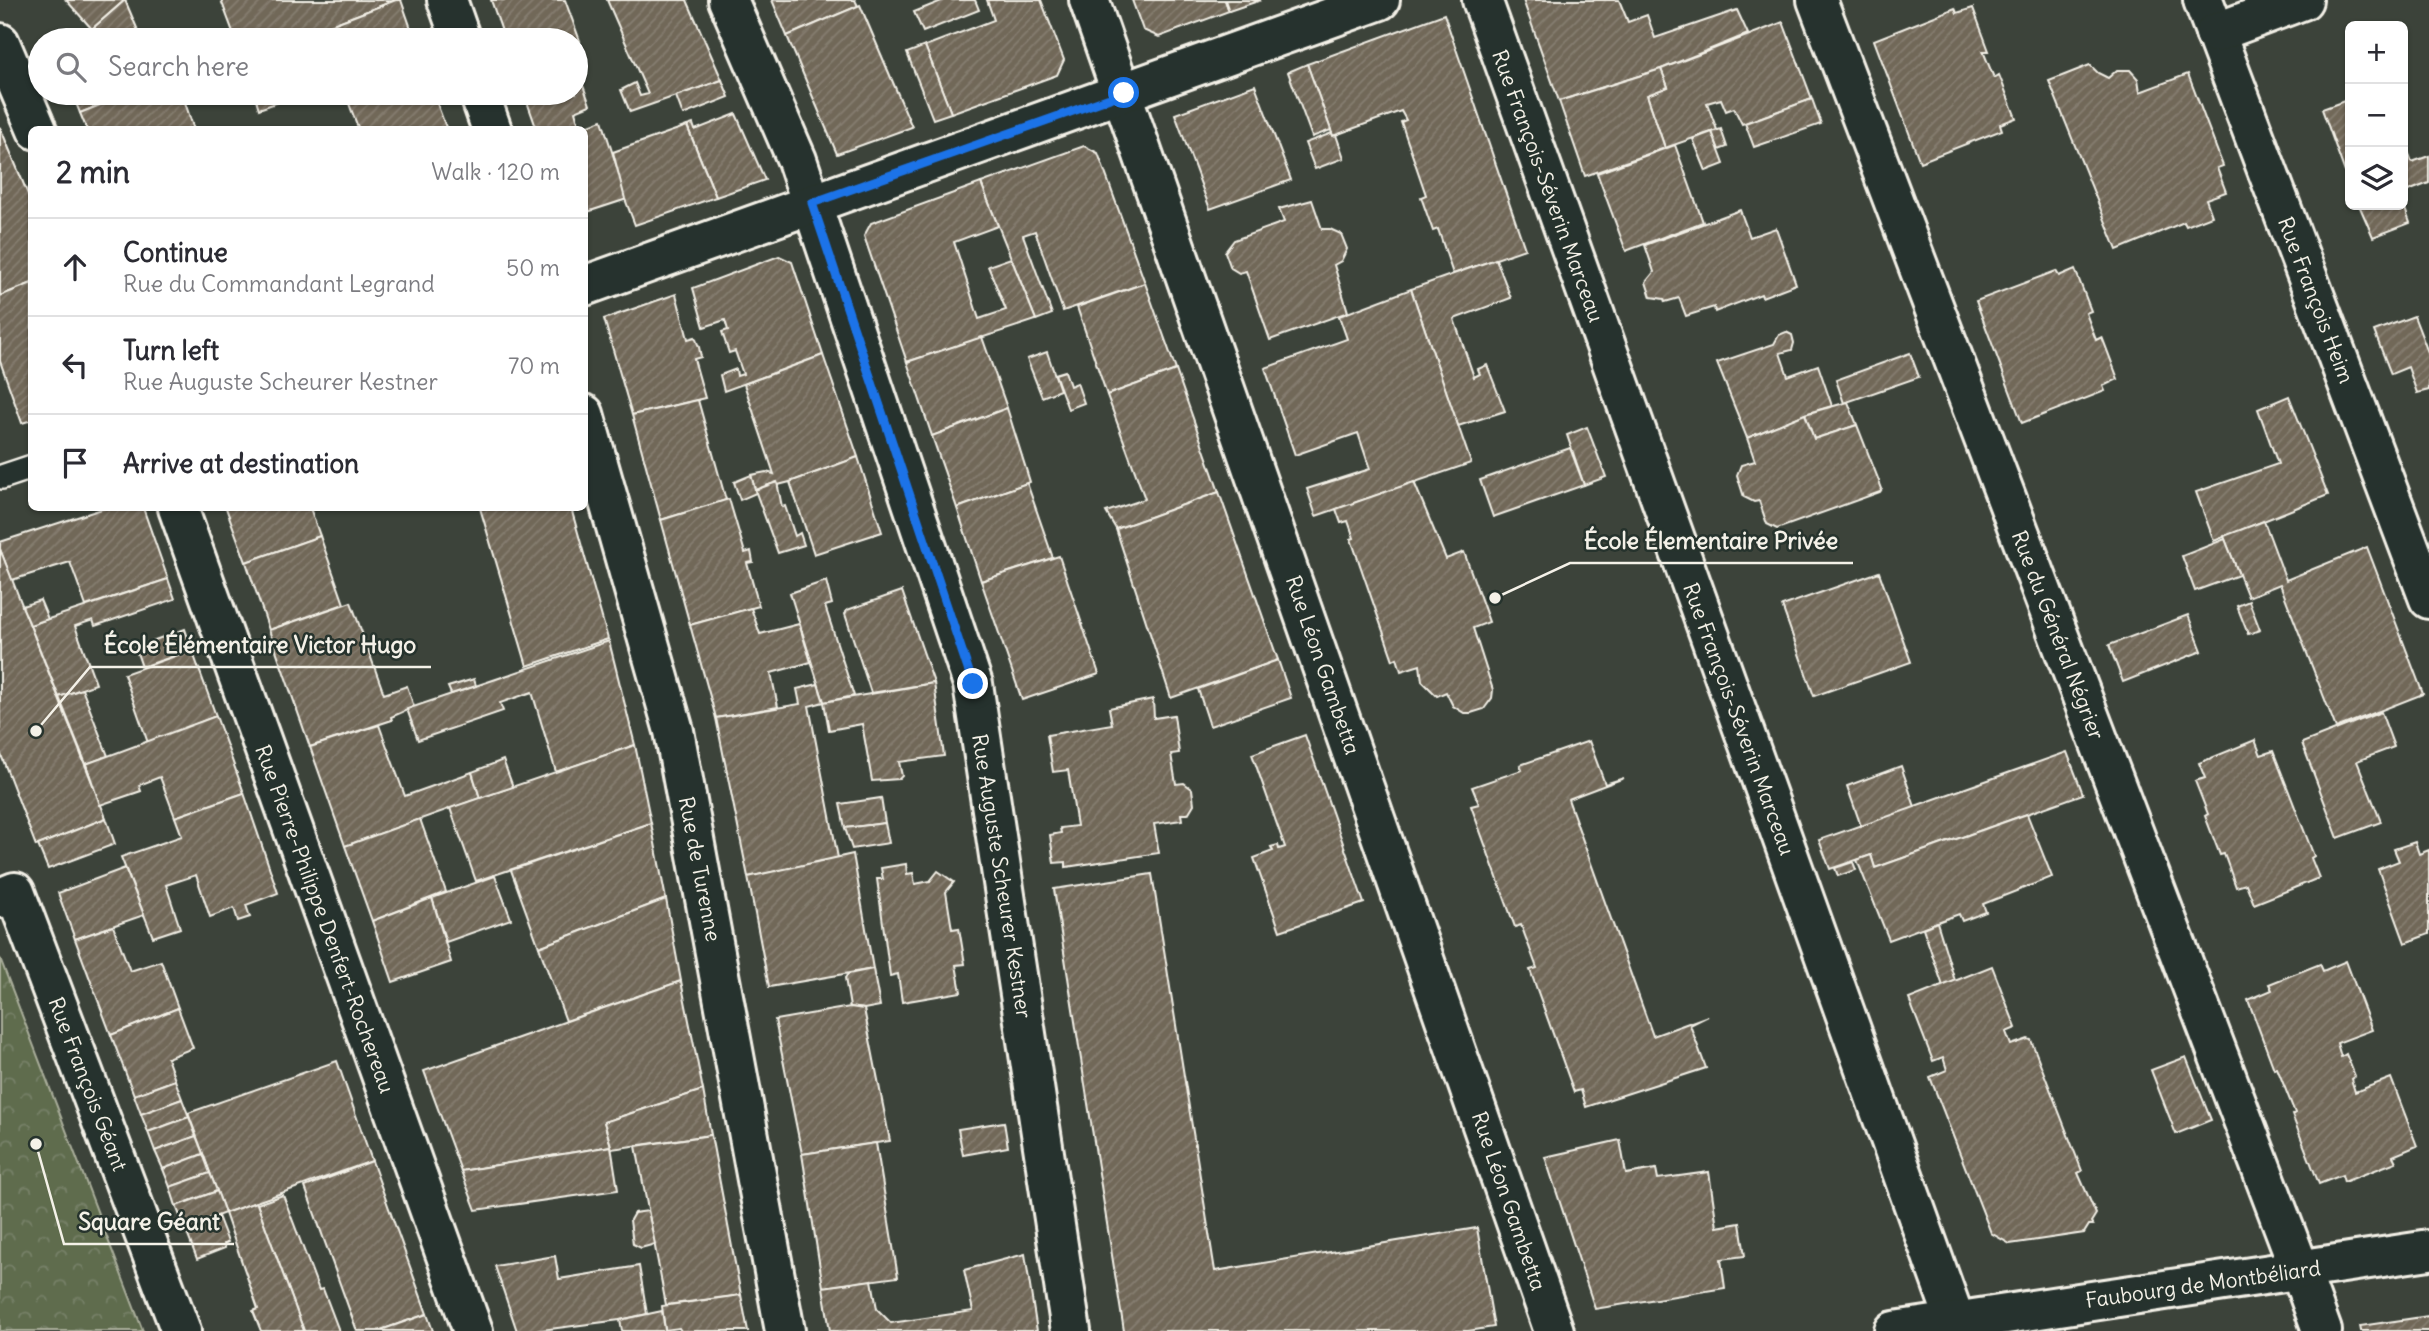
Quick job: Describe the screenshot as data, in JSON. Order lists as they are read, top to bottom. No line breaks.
{"streets":{"street":["Rue François-Séverin Marceau","Rue François Heim","Rue du Général Négrier","Rue Léon Gambetta","Rue de Turenne","Rue Auguste Scheurer Kestner","Rue Pierre-Philippe Denfert-Rochereau","Rue François Géant","Faubourg de Montbéliard"]},"crossings":[["Rue François-Séverin Marceau","Faubourg de Montbéliard"],["Rue du Général Négrier","Faubourg de Montbéliard"]],"places":["École Élementaire Privée","École Élémentaire Victor Hugo","Square Géant"],"page":{"map_buttons":["+","−"],"search":"Search here","heading":["2 min","Walk · 120 m"],"list":[["Continue","Rue du Commandant Legrand","50 m"],["Turn left","Rue Auguste Scheurer Kestner","70 m"],"Arrive at destination"]}}
